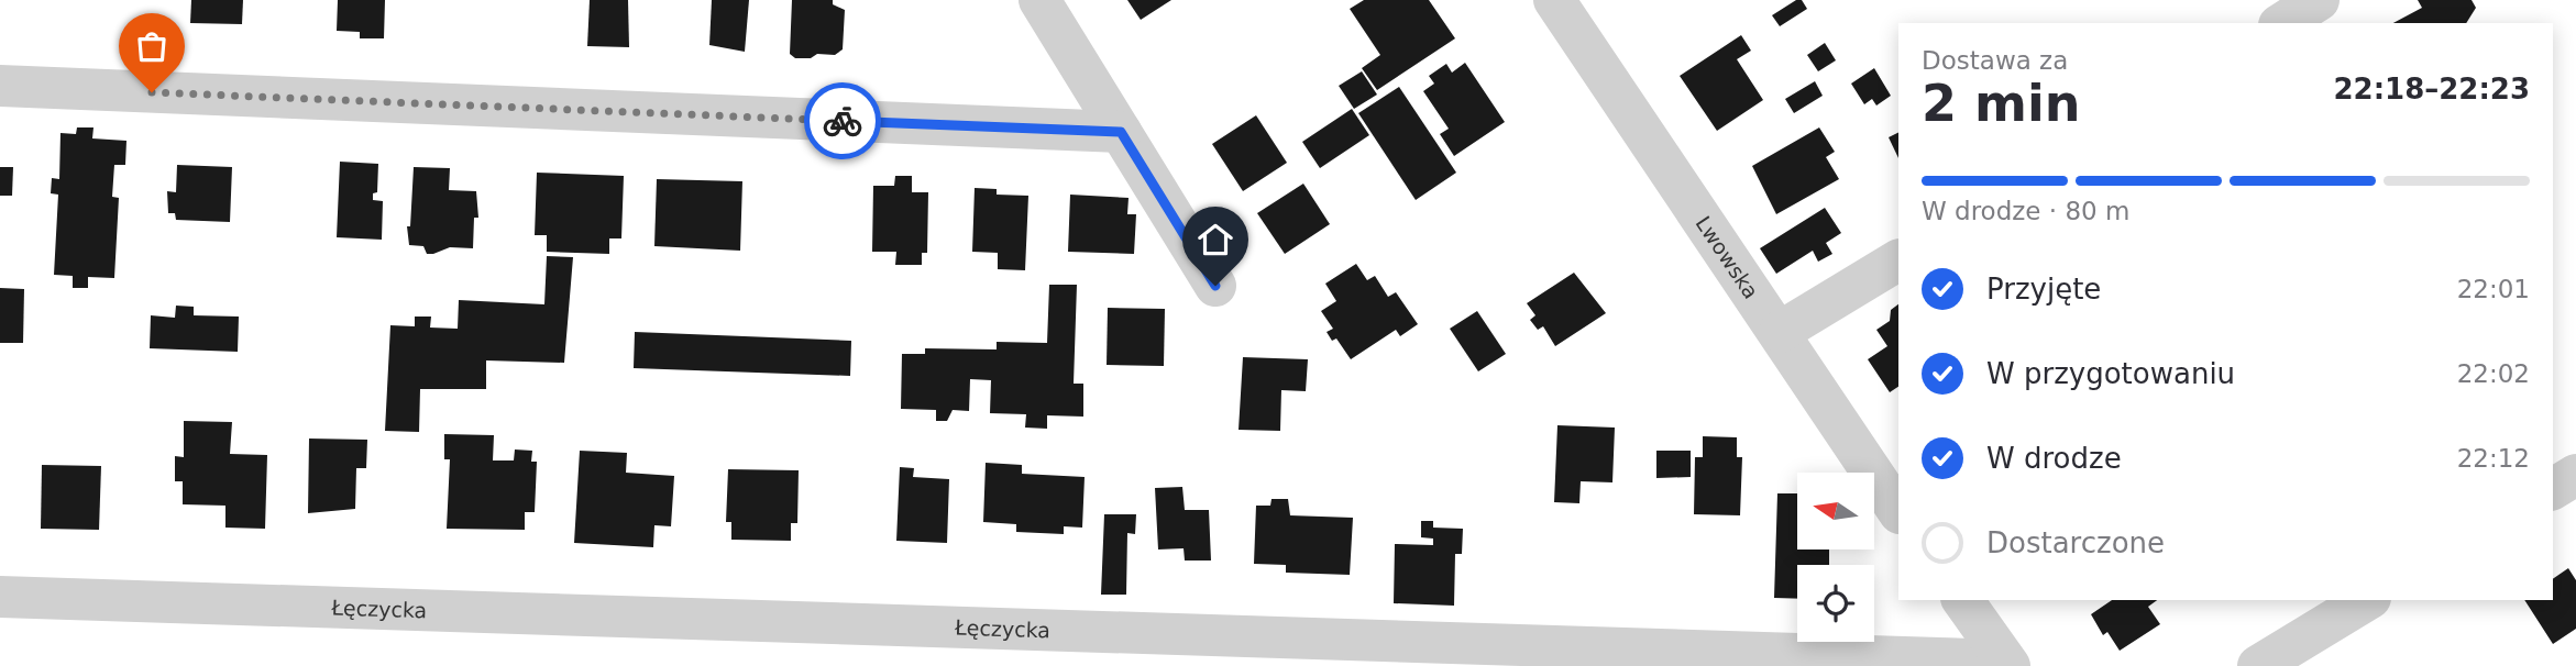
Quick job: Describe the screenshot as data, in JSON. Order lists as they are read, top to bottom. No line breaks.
{"streets":{"street":["Lwowska","Łęczycka"]},"north":"left","page":{"heading":["2 min","Dostawa za","22:18–22:23"],"bar":"W drodze · 80 m","list":[["Przyjęte","22:01"],["W przygotowaniu","22:02"],["W drodze","22:12"],"Dostarczone"]}}
